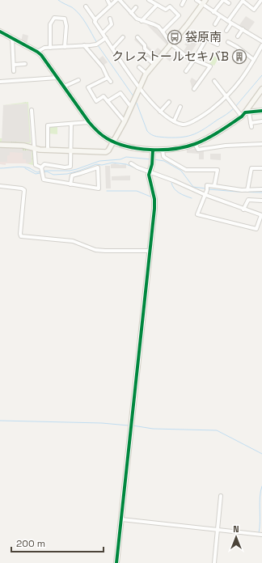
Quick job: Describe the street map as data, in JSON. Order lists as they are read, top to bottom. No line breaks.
{"places":{"bus stop":["袋原南"],"building":["クレストールセキバB"]},"scale_bar":"200 m","north":"top"}
